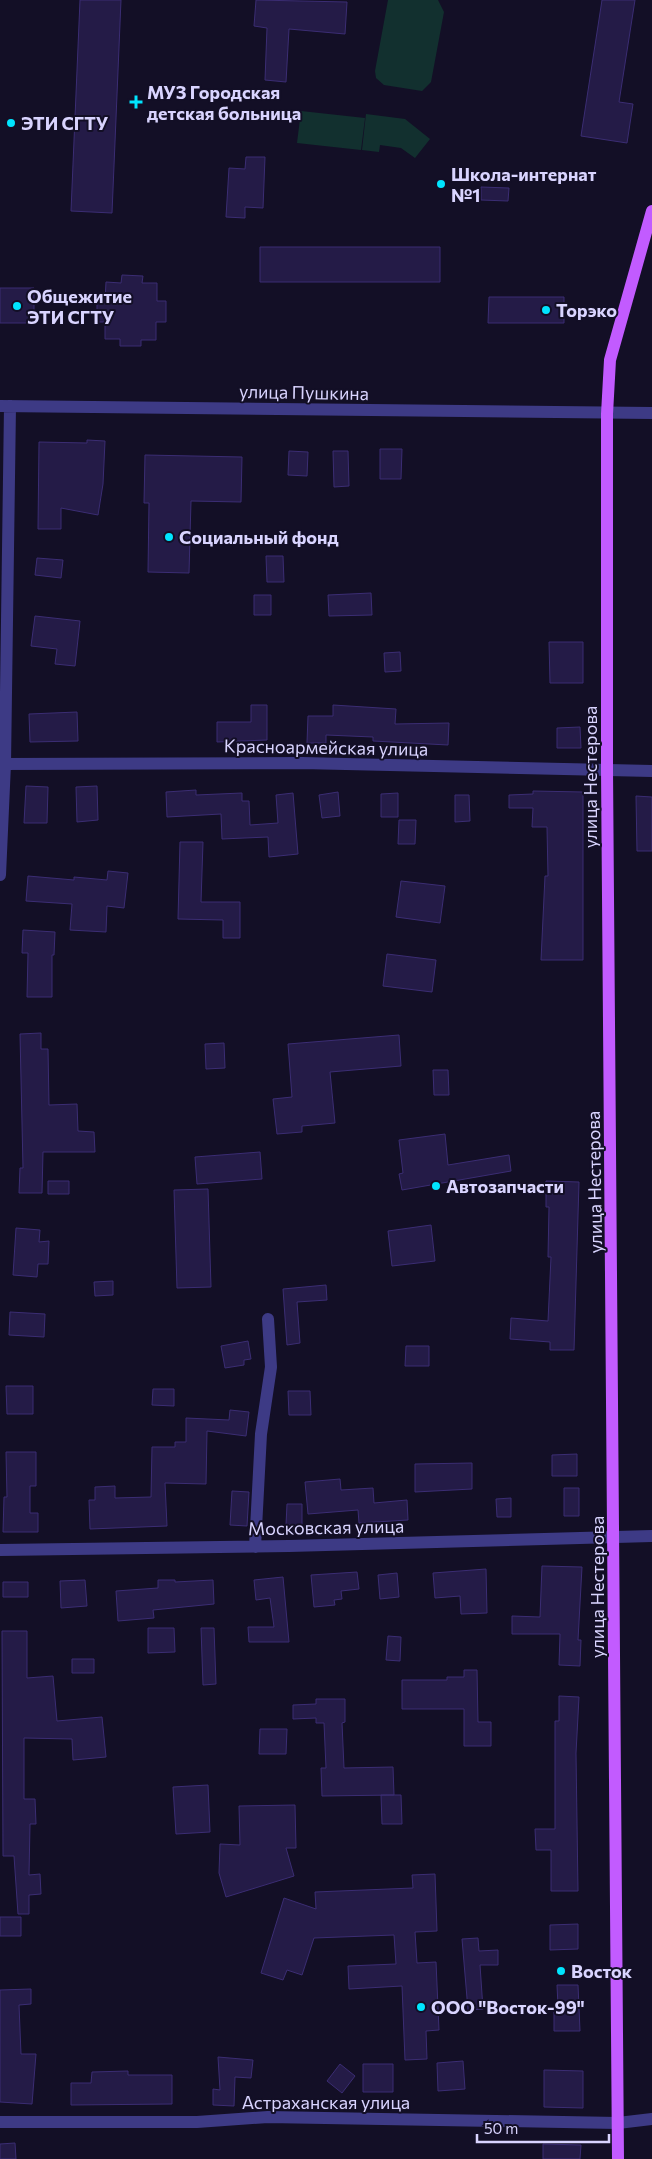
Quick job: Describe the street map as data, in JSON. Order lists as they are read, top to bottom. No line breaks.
{"streets":{"main road":["улица Нестерова"],"street":["улица Пушкина","Красноармейская улица","Московская улица","Астраханская улица"]},"crossings":[["улица Пушкина","улица Нестерова"],["Красноармейская улица","улица Нестерова"],["улица Нестерова","Московская улица"],["улица Нестерова","Астраханская улица"]],"places":{"health":["МУЗ Городская детская больница"],"other":["ЭТИ СГТУ","Школа-интернат №1","Общежитие ЭТИ СГТУ","Торэко","Социальный фонд","Автозапчасти","Восток","ООО \"Восток-99\""]},"scale_bar":"50 m"}
